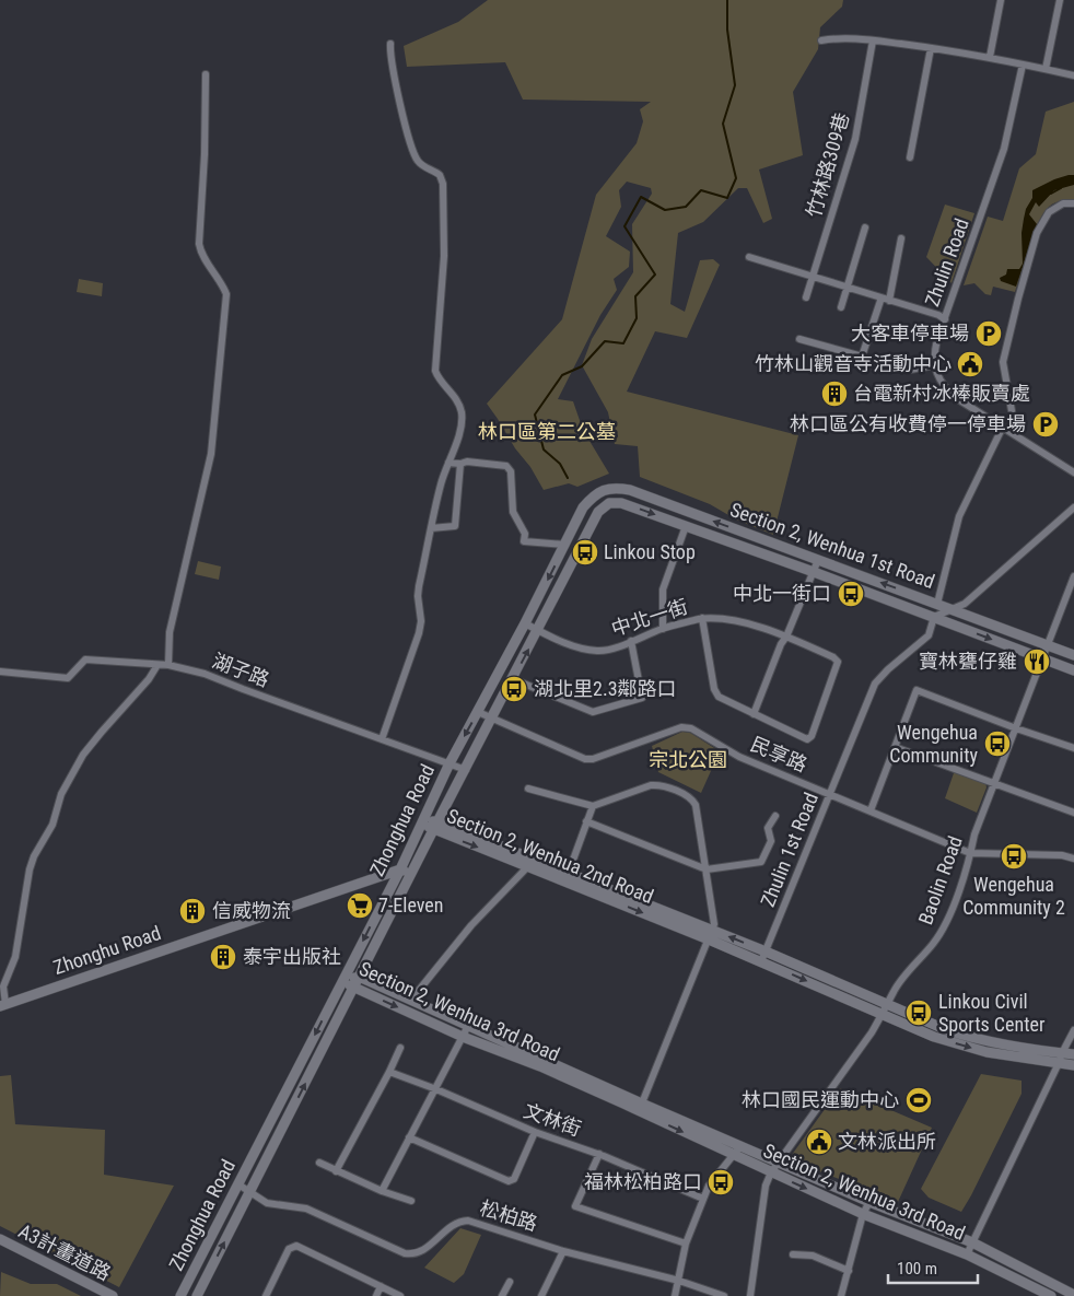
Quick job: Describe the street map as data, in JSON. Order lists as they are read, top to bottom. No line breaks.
{"streets":{"street":["竹林路309巷","Zhulin Road","Section 2, Wenhua 1st Road","中北一街","湖子路","民享路","Zhonghua Road","Zhulin 1st Road","Section 2, Wenhua 2nd Road","Baolin Road","Zhonghu Road","Section 2, Wenhua 3rd Road","文林街","松柏路","A3計畫道路"]},"crossings":[["Section 2, Wenhua 1st Road","Zhonghua Road"],["Section 2, Wenhua 1st Road","Zhulin 1st Road"],["Section 2, Wenhua 1st Road","Baolin Road"],["中北一街","Zhonghua Road"],["湖子路","Zhonghua Road"],["民享路","Zhonghua Road"],["民享路","Zhulin 1st Road"],["民享路","Baolin Road"],["Zhonghua Road","Section 2, Wenhua 2nd Road"],["Zhonghua Road","Zhonghu Road"],["Zhonghua Road","Section 2, Wenhua 3rd Road"],["Zhonghua Road","松柏路"],["Zhulin 1st Road","Section 2, Wenhua 2nd Road"],["Section 2, Wenhua 2nd Road","Baolin Road"],["Baolin Road","Section 2, Wenhua 3rd Road"]],"parks":["林口區第二公墓","宗北公園"],"places":{"parking":["大客車停車場","林口區公有收費停一停車場"],"public building":["竹林山觀音寺活動中心","文林派出所"],"building":["台電新村冰棒販賣處","信威物流","泰宇出版社"],"bus stop":["Linkou Stop","中北一街口","湖北里2.3鄰路口","Wengehua Community","Wengehua Community 2","Linkou Civil Sports Center","福林松柏路口"],"restaurant":["寶林甕仔雞"],"supermarket":["7-Eleven"],"sports":["林口國民運動中心"]},"scale_bar":"100 m"}
